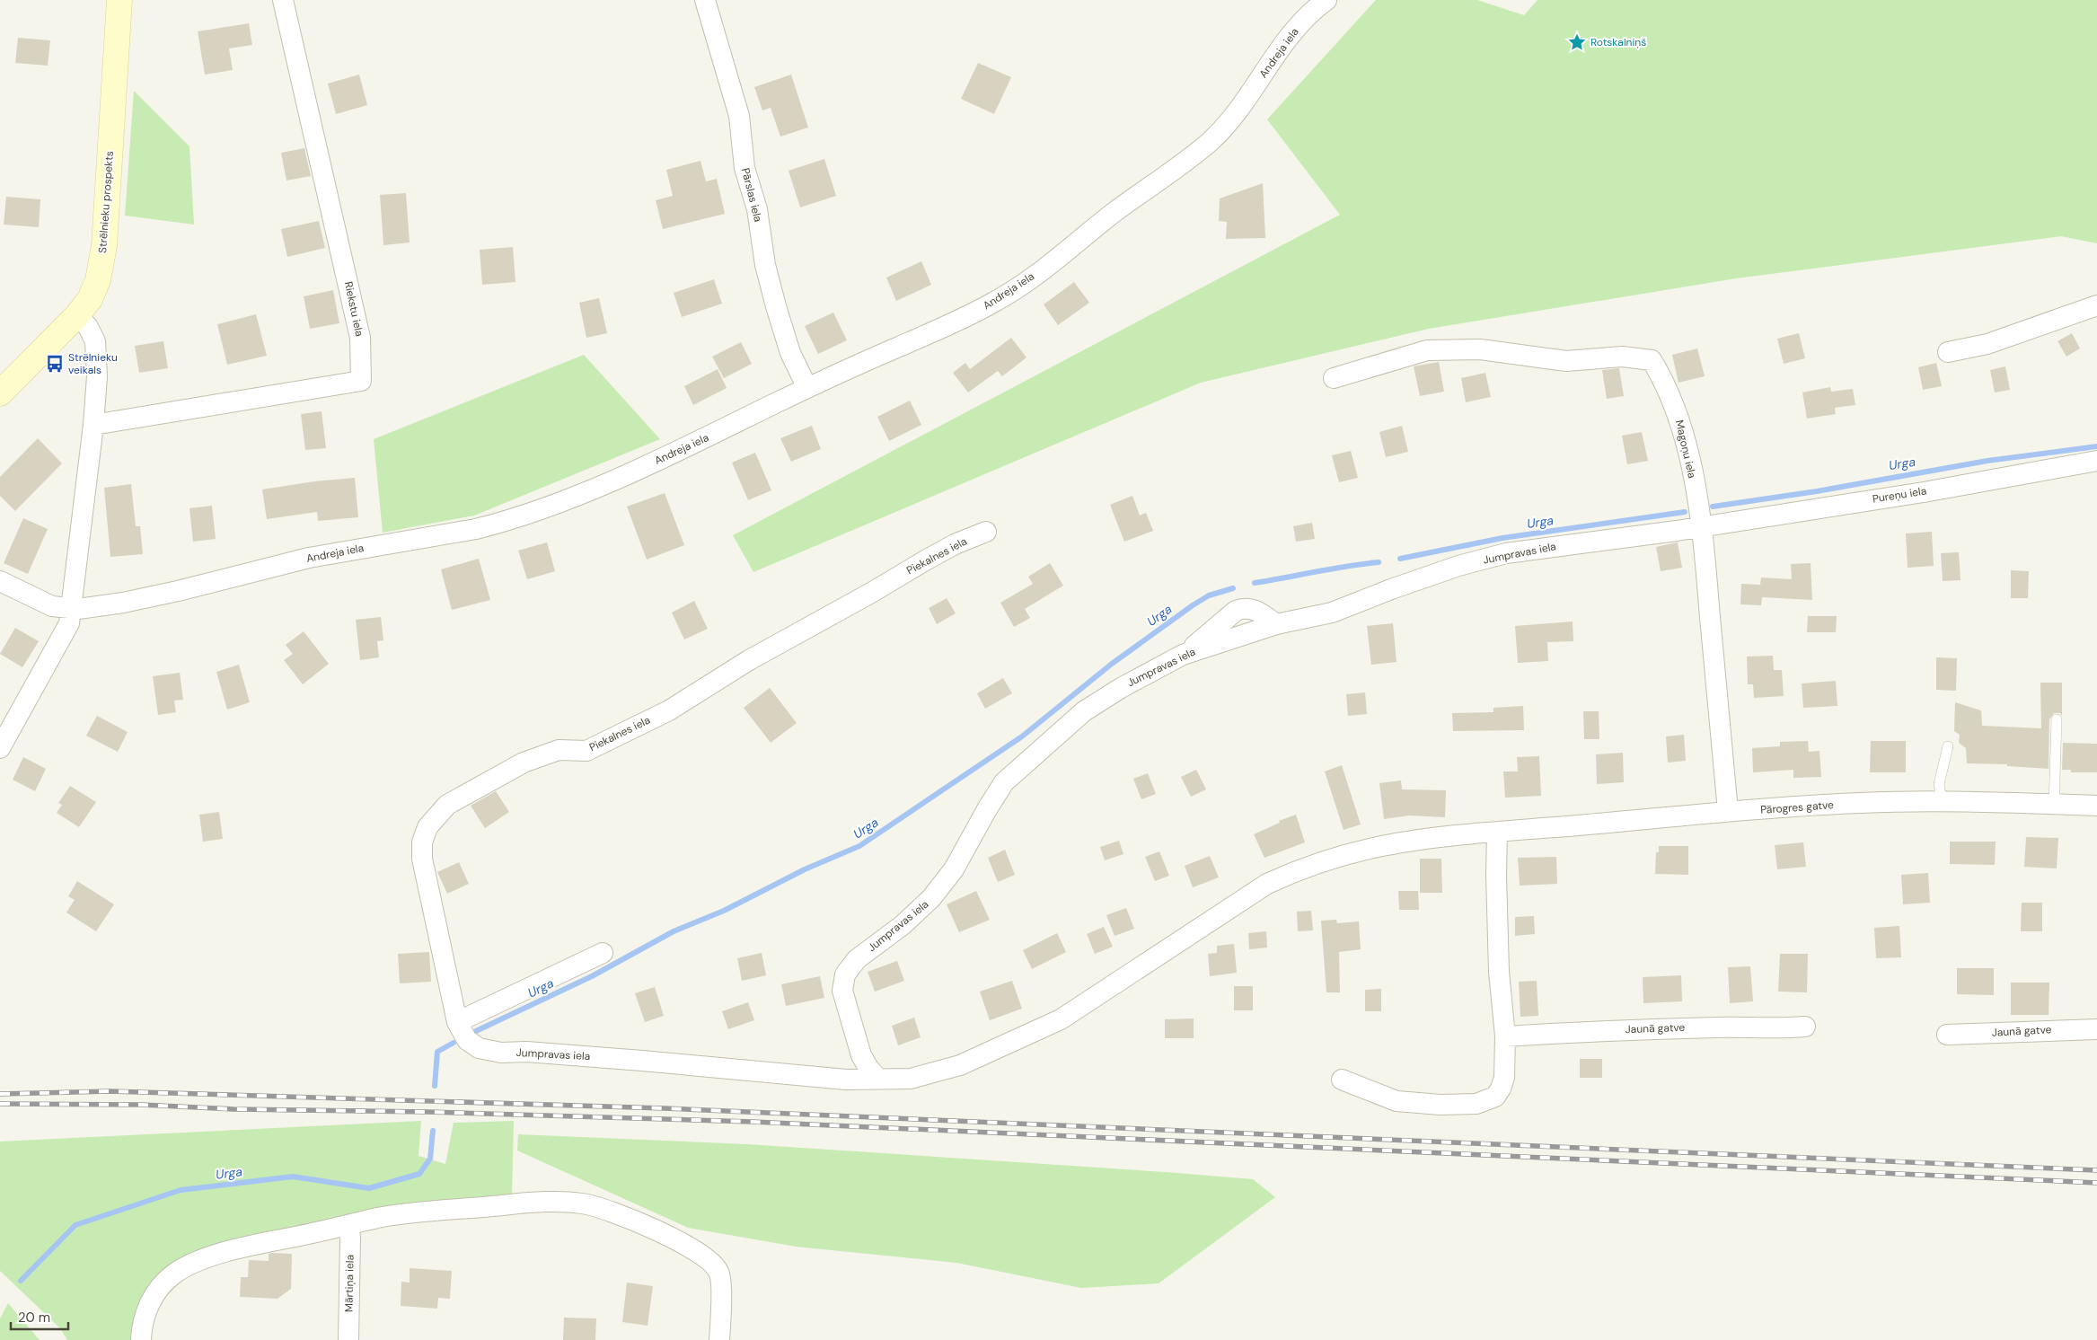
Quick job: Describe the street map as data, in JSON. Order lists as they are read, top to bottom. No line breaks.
{"streets":{"street":["Andreja iela","Pārslas iela","Strēlnieku prospekts","Riekstu iela","Magoņu iela","Pureņu iela","Jumpravas iela","Piekalnes iela","Pārogres gatve","Jaunā gatve","Mārtiņa iela"]},"crossings":[["Andreja iela","Pārslas iela"],["Magoņu iela","Pureņu iela"],["Magoņu iela","Jumpravas iela"],["Magoņu iela","Pārogres gatve"],["Pureņu iela","Jumpravas iela"],["Jumpravas iela","Piekalnes iela"],["Jumpravas iela","Pārogres gatve"]],"water":["Urga"],"places":{"place":["Rotskalniņš"],"bus stop":["Strēlnieku veikals"]},"scale_bar":"20 m"}
